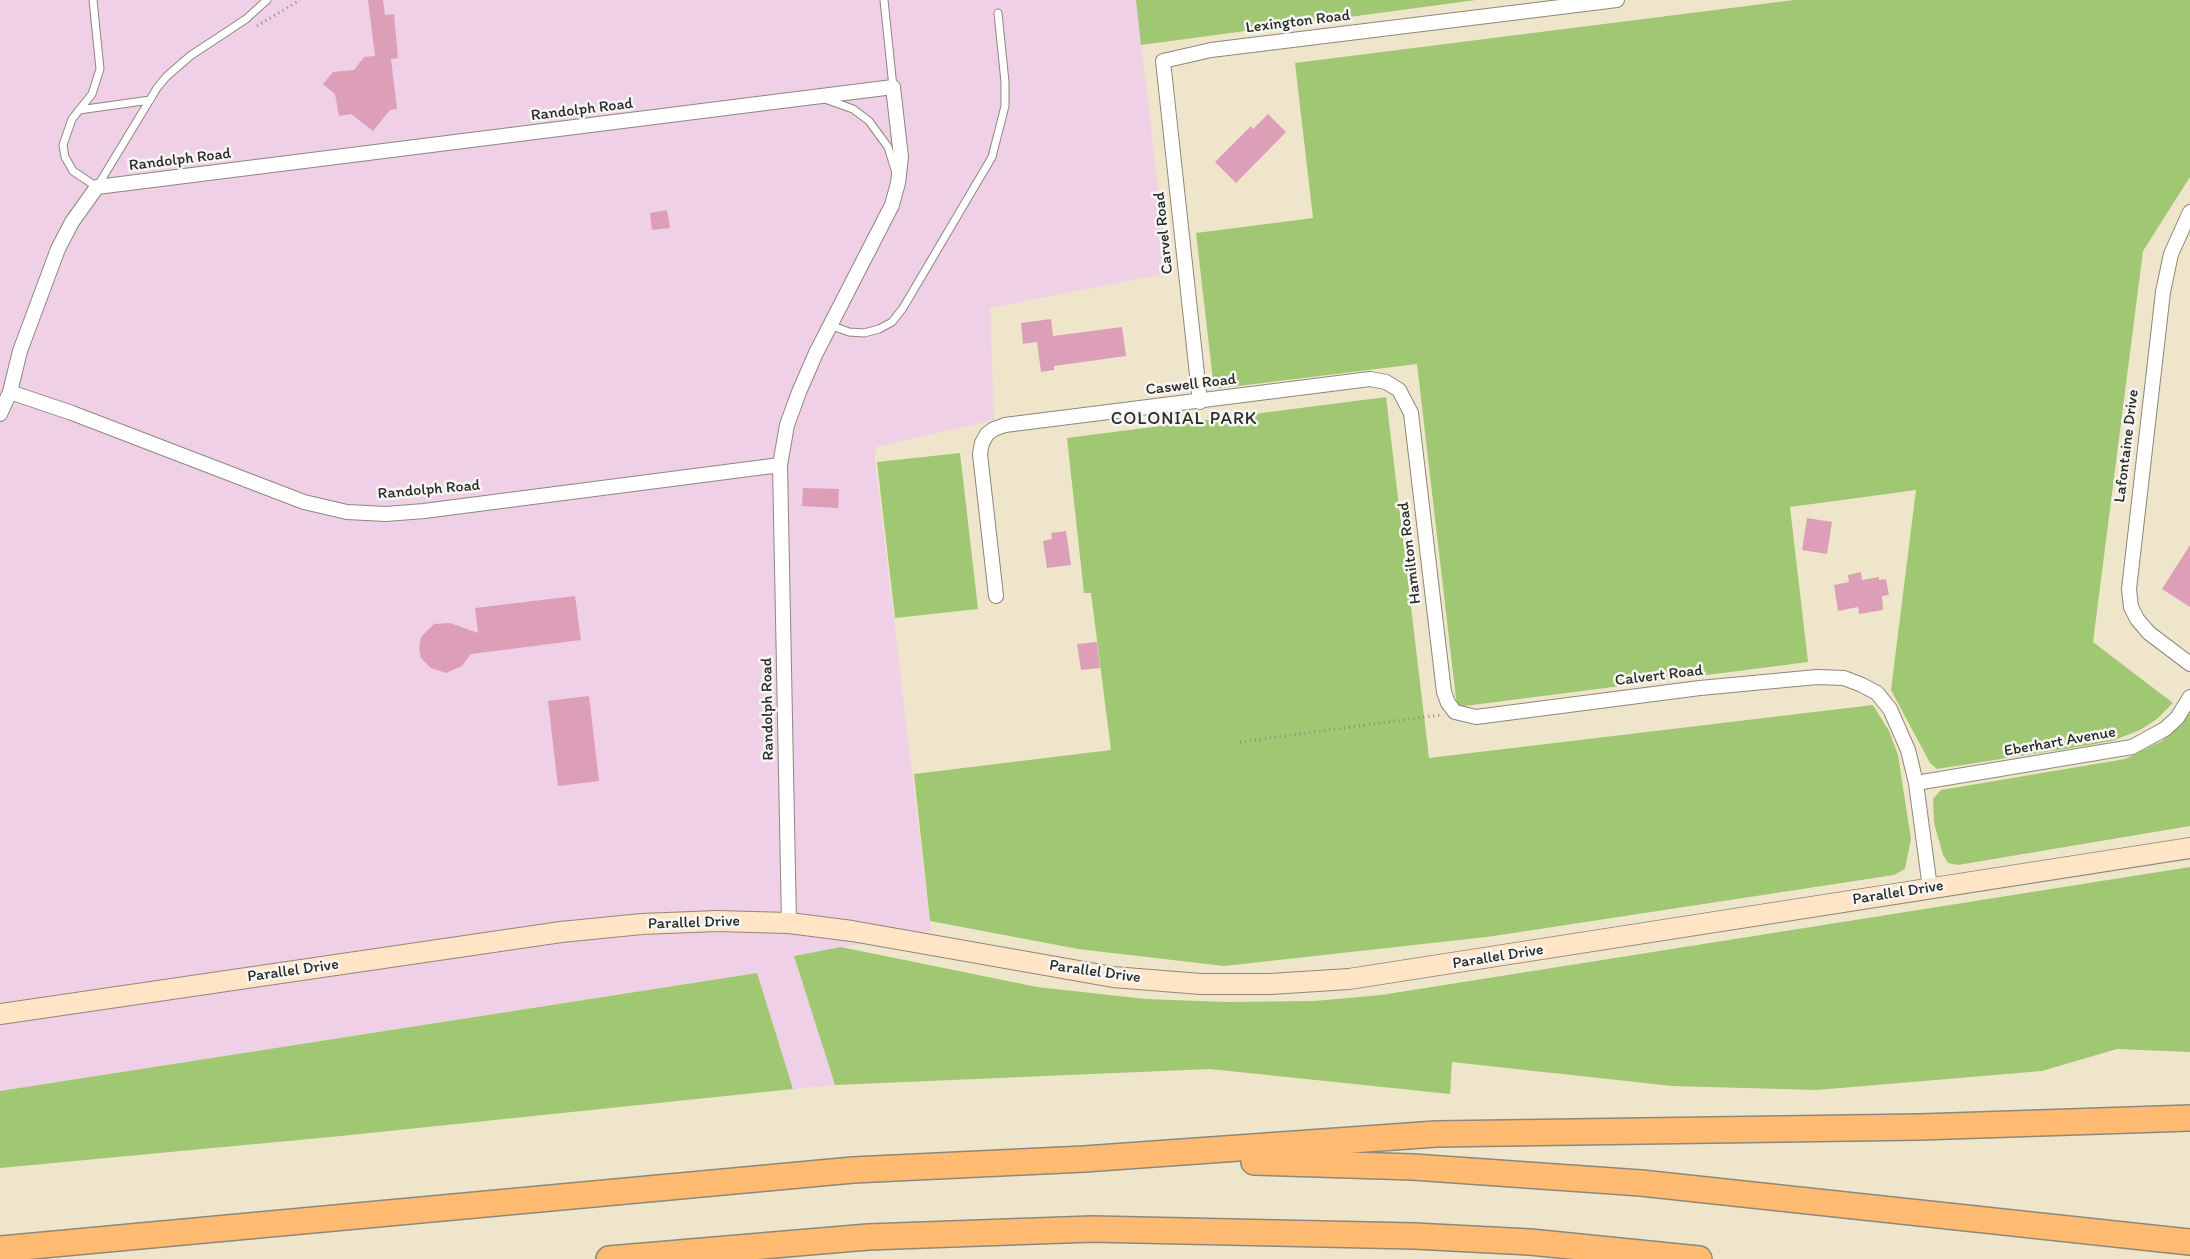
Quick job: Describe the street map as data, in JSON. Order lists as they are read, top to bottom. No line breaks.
{"streets":{"street":["Lexington Road","Randolph Road","Carvel Road","Caswell Road","Lafontaine Drive","Hamilton Road","Calvert Road","Eberhart Avenue","Parallel Drive"]},"crossings":[["Lexington Road","Carvel Road"],["Randolph Road","Parallel Drive"],["Carvel Road","Caswell Road"],["Caswell Road","Hamilton Road"],["Hamilton Road","Calvert Road"],["Calvert Road","Eberhart Avenue"],["Calvert Road","Parallel Drive"]],"districts":["COLONIAL PARK"]}
